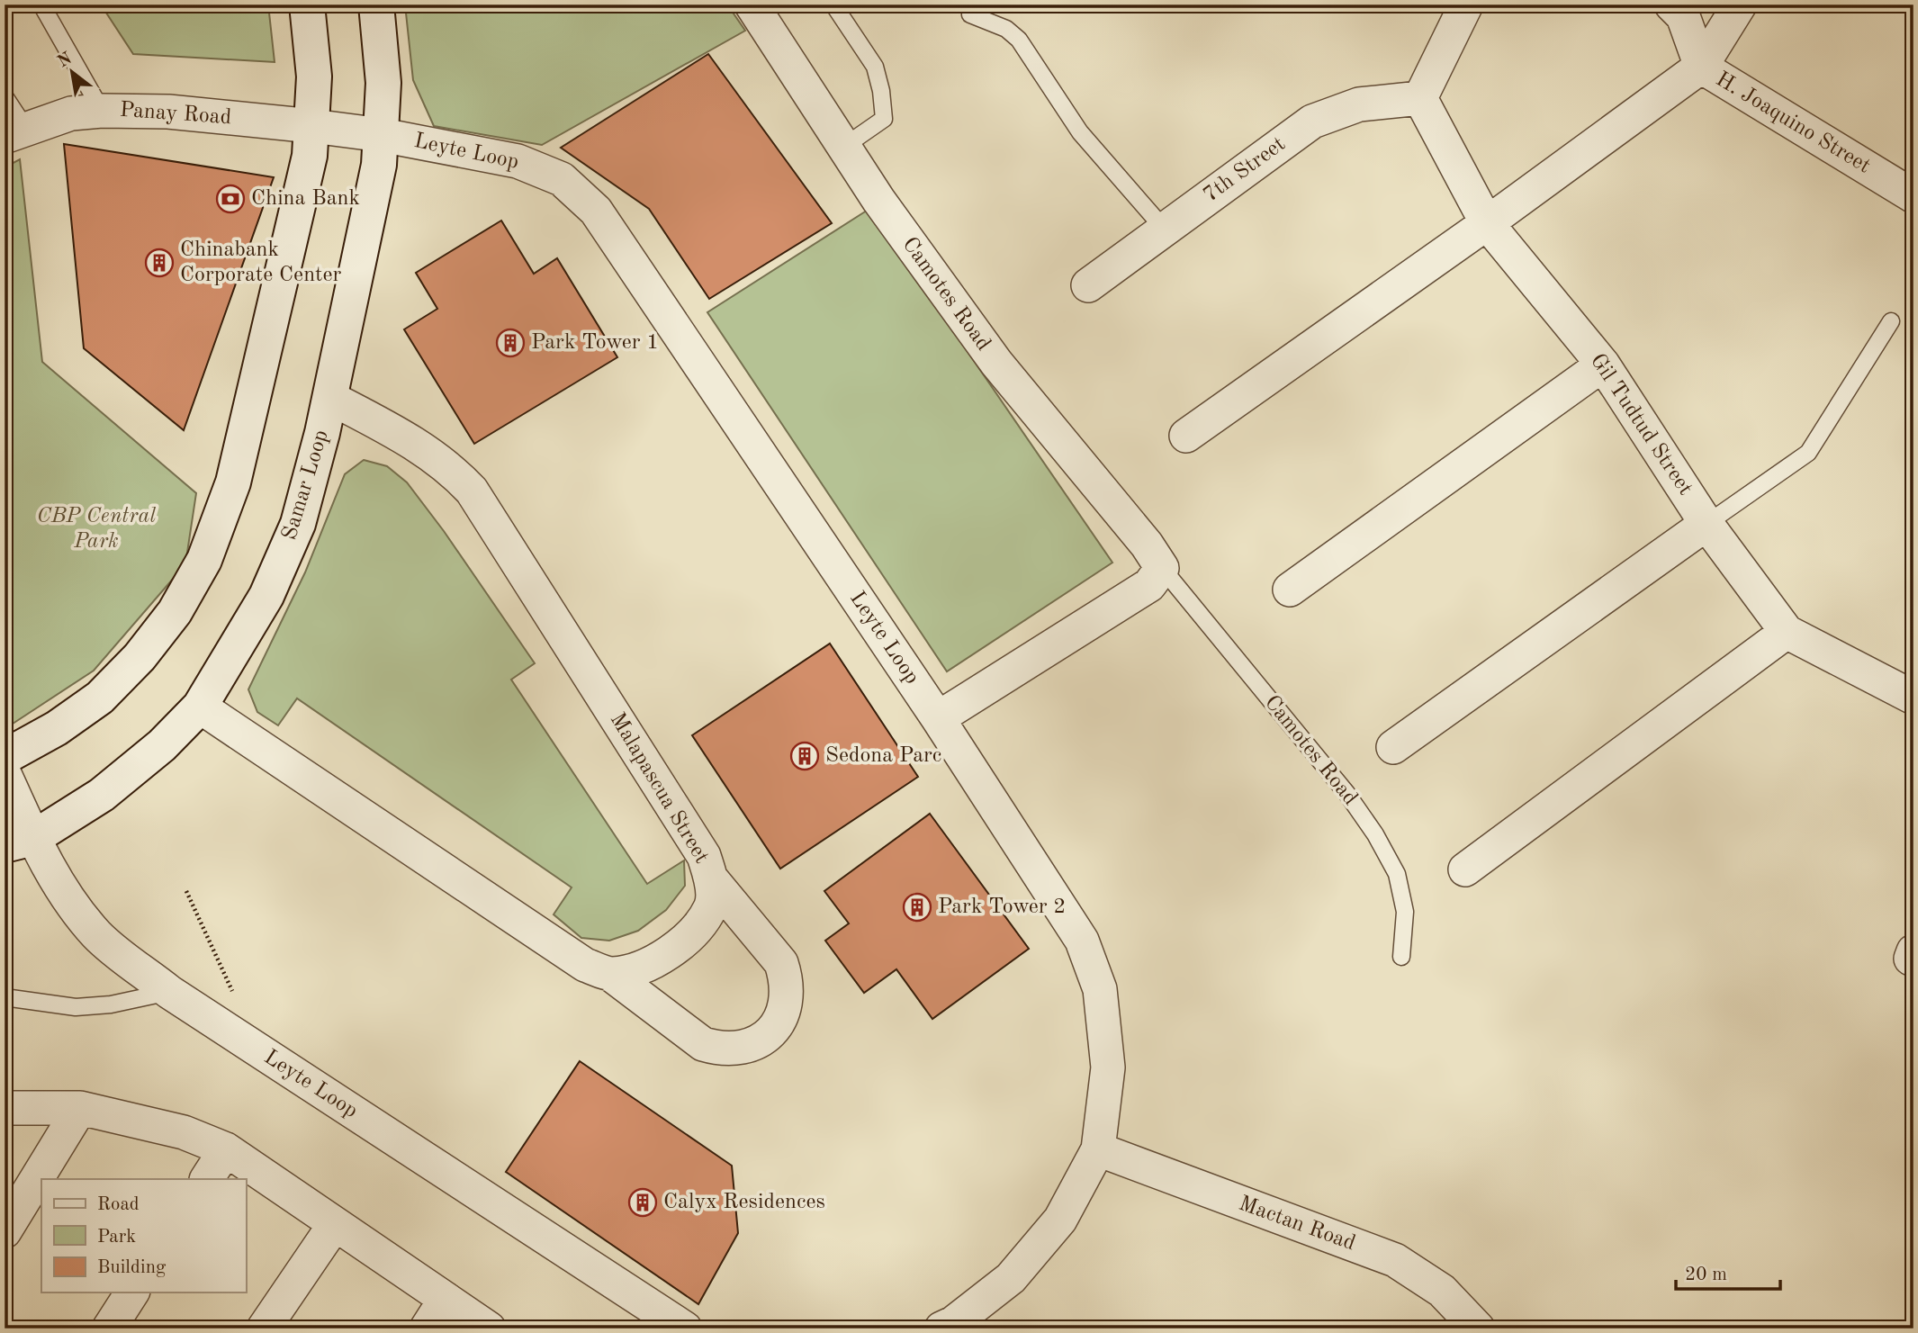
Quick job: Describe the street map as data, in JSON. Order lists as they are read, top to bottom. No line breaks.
{"streets":{"street":["Panay Road","H. Joaquino Street","Leyte Loop","7th Street","Camotes Road","Gil Tudtud Street","Samar Loop","Malapascua Street","Mactan Road"]},"crossings":[["Panay Road","Leyte Loop"],["Leyte Loop","Samar Loop"],["Leyte Loop","Mactan Road"],["7th Street","Gil Tudtud Street"],["Samar Loop","Malapascua Street"]],"parks":["CBP Central Park"],"places":{"bank":["China Bank"],"building":["Chinabank Corporate Center","Park Tower 1","Sedona Parc","Park Tower 2","Calyx Residences"]},"legend":["Road","Park","Building"],"scale_bar":"20 m","north":"top left"}
